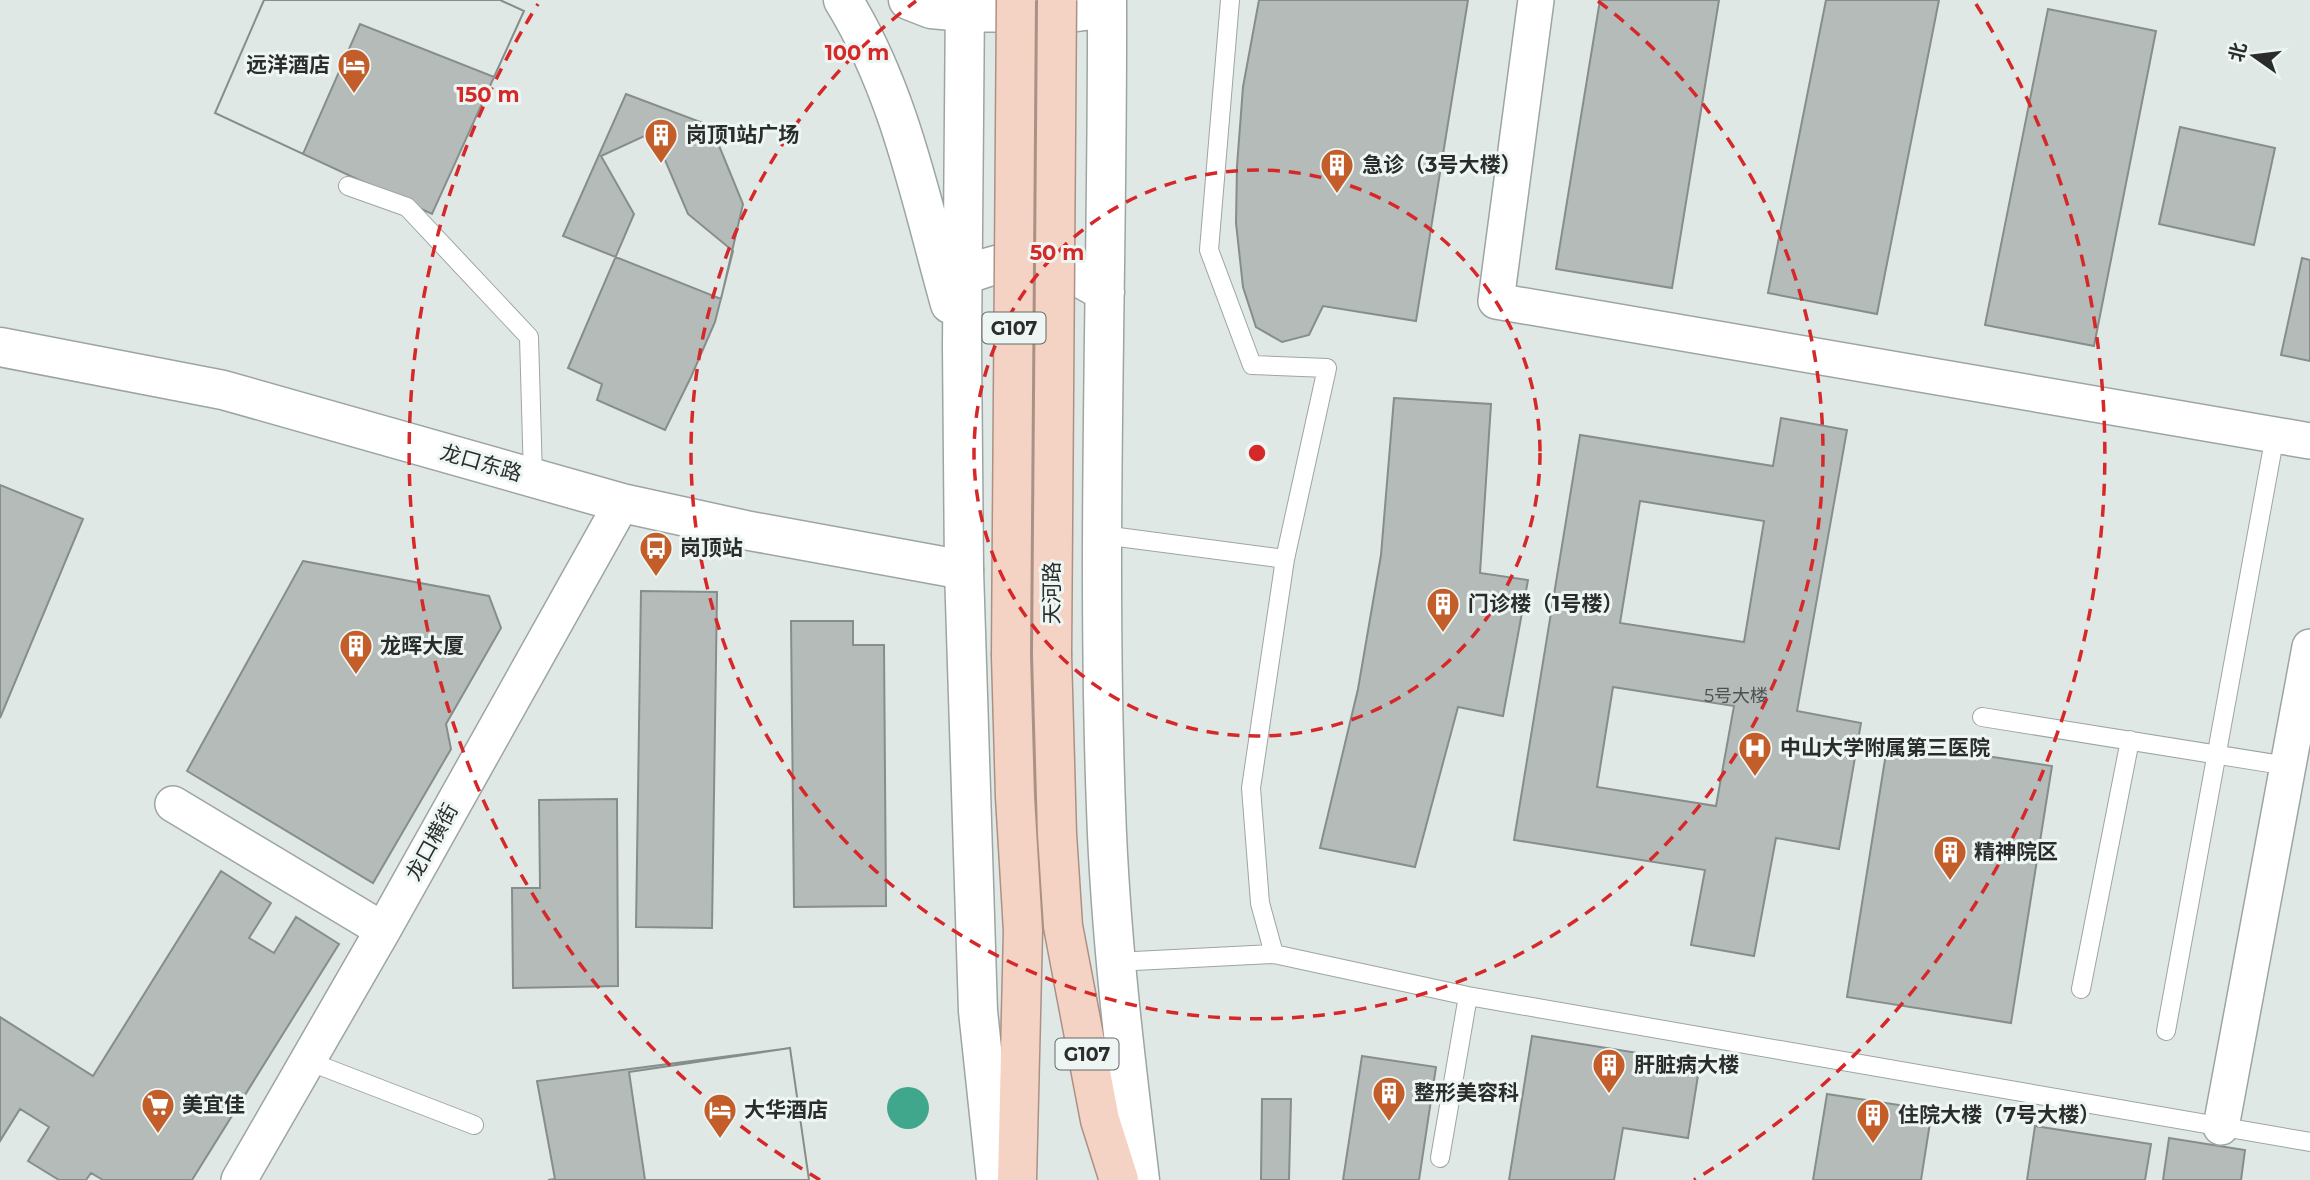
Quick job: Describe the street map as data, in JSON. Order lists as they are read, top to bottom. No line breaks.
{"streets":{"highway":["G107","天河路"],"main road":["龙口东路"],"street":["龙口横街"]},"crossings":[["龙口东路","龙口横街"]],"places":{"hotel":["远洋酒店","大华酒店"],"building":["岗顶1站广场","急诊（3号大楼）","门诊楼（1号楼）","龙晖大厦","精神院区","肝脏病大楼","整形美容科","住院大楼（7号大楼）"],"bus stop":["岗顶站"],"hospital":["中山大学附属第三医院"],"supermarket":["美宜佳"]},"house_numbers":["5号大楼"],"north":"left","rings":["100 m","150 m","50 m"]}
